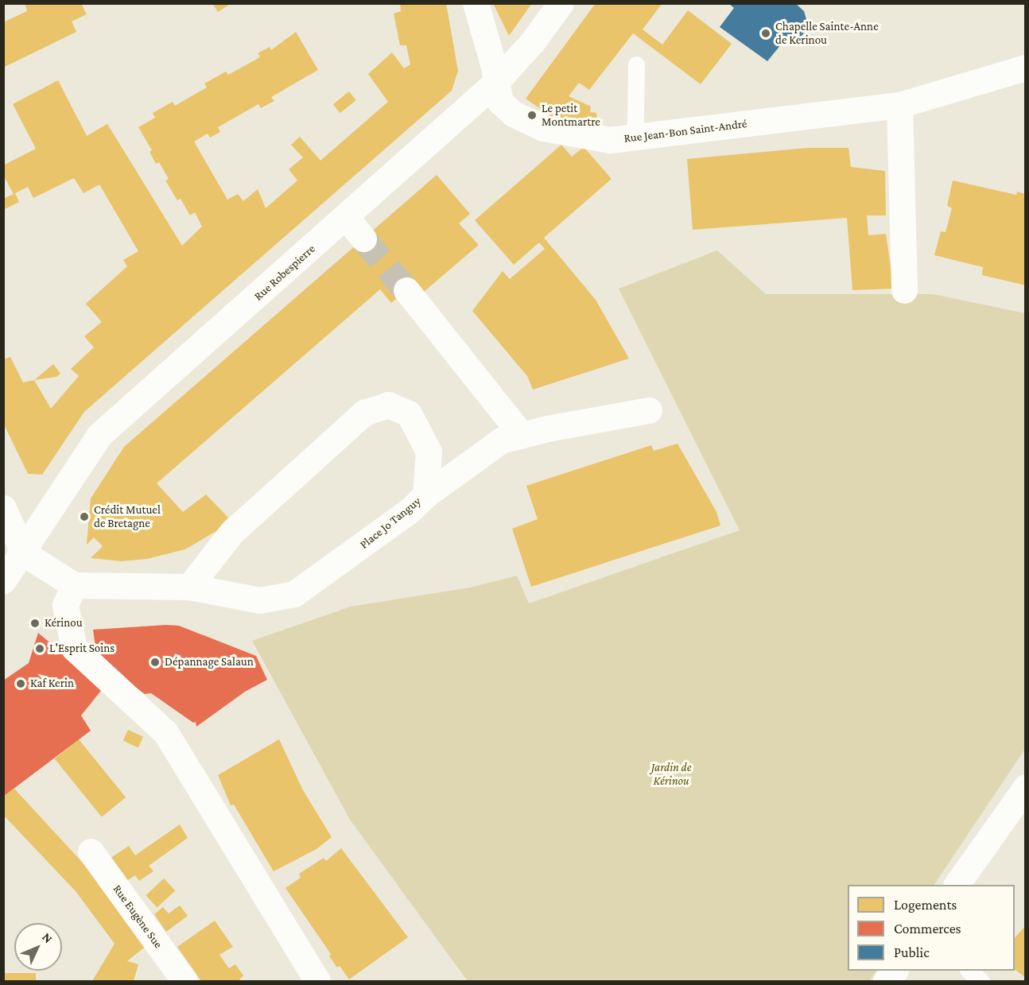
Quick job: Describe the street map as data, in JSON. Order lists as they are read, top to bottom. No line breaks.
{"streets":{"street":["Rue Jean-Bon Saint-André","Rue Robespierre","Place Jo Tanguy","Rue Eugène Sue"]},"crossings":[["Rue Jean-Bon Saint-André","Rue Robespierre"]],"parks":["Jardin de Kérinou"],"places":["Chapelle Sainte-Anne de Kerinou","Le petit Montmartre","Crédit Mutuel de Bretagne","Kérinou","L'Esprit Soins","Dépannage Salaun","Kaf Kerin"],"legend":["Logements","Commerces","Public"],"north":"top right"}
